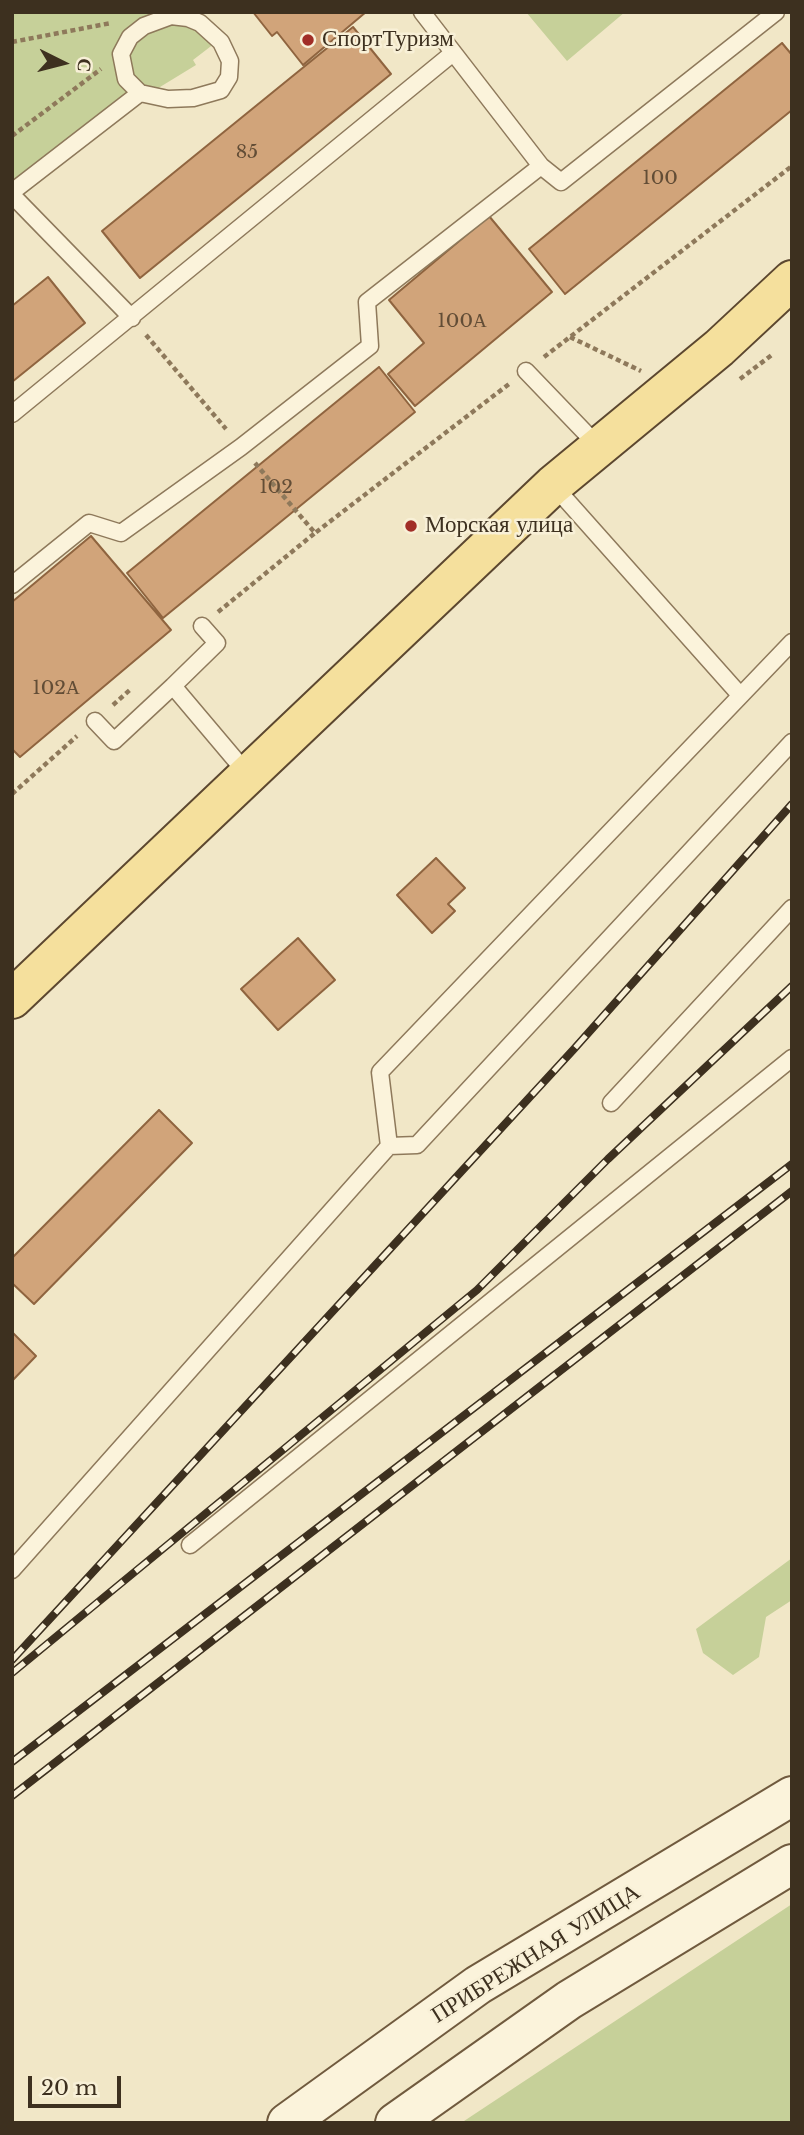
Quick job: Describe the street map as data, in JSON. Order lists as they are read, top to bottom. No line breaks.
{"streets":{"main road":["ПРИБРЕЖНАЯ УЛИЦА"]},"places":["СпортТуризм","Морская улица"],"house_numbers":["85","100","100А","102","102А"],"scale_bar":"20 m","north":"right"}
